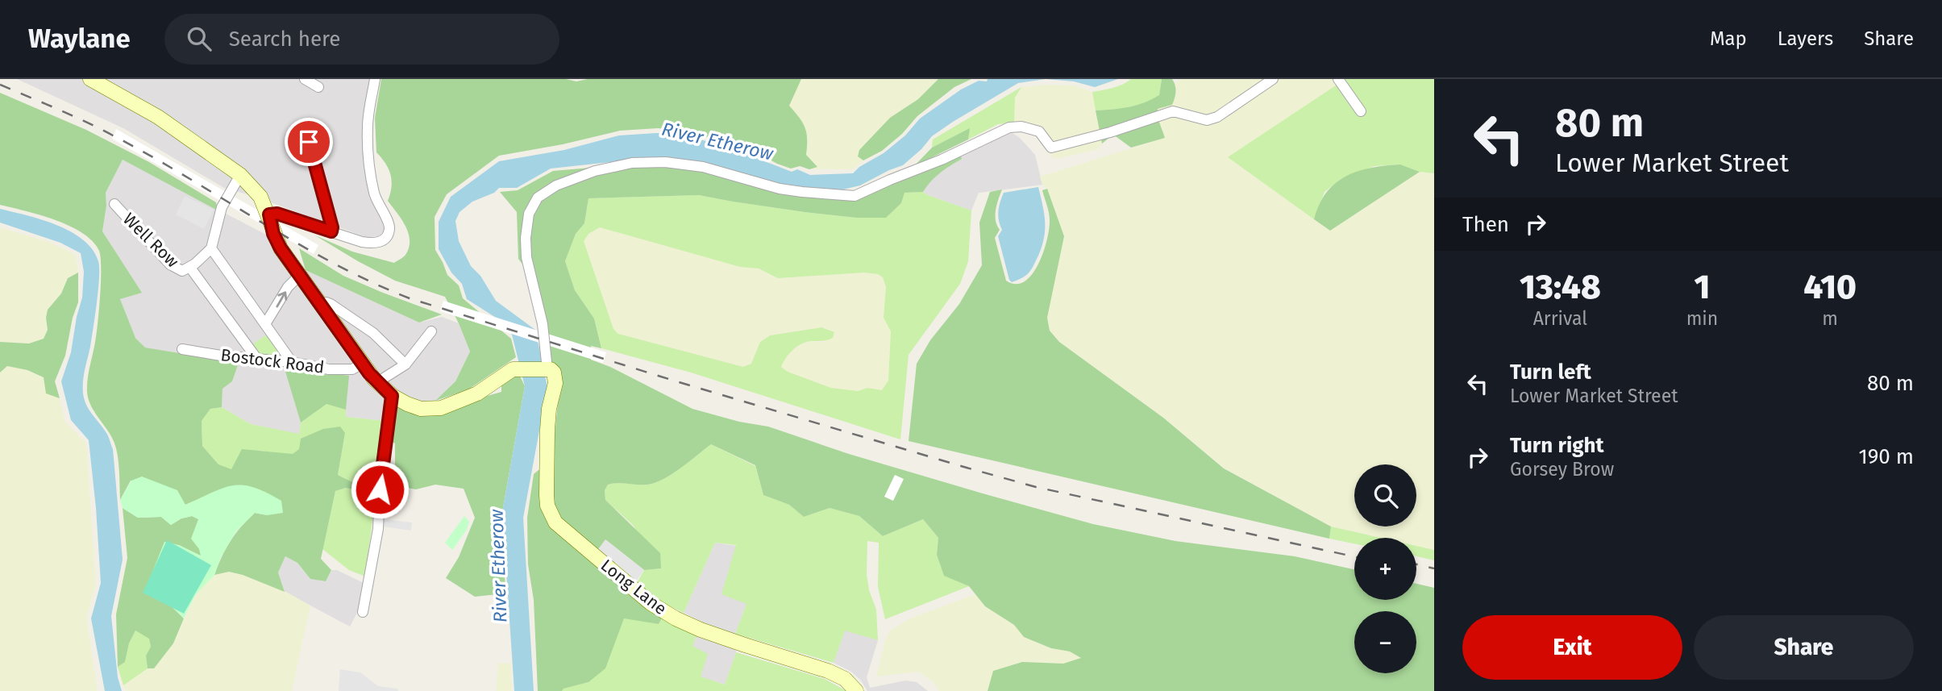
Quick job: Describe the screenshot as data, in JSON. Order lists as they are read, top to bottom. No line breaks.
{"streets":{"street":["Well Row","Bostock Road","Long Lane"]},"water":["River Etherow"],"page":{"header":"Waylane","search":"Search here","nav":["Map","Layers","Share"],"turn":["80 m","Lower Market Street"],"then":"Then","eta":["13:48","Arrival","1","min","410","m"],"list":[{"name":"Turn left","note":"Lower Market Street","value":"80 m"},{"name":"Turn right","note":"Gorsey Brow","value":"190 m"}],"map_buttons":["+","−"],"buttons":["Exit","Share"]}}
